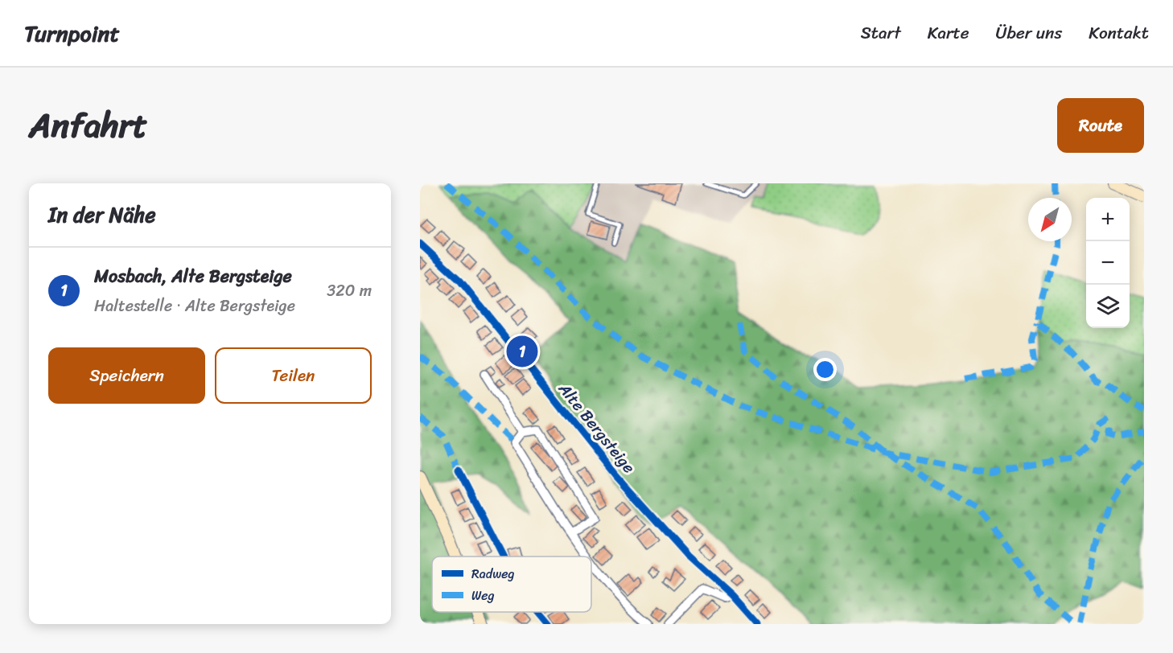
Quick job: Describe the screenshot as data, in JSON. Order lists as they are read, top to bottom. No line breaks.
{"streets":{"street":["Alte Bergsteige"]},"legend":["Radweg","Weg"],"north":"bottom left","page":{"header":"Turnpoint","nav":["Start","Karte","Über uns","Kontakt"],"title":"Anfahrt","buttons":["Route",["Speichern","Teilen"]],"heading":"In der Nähe","map_buttons":["+","−"],"list":[{"mark":"1","name":"Mosbach, Alte Bergsteige","note":"Haltestelle · Alte Bergsteige","value":"320 m"}],"pins":"1"}}
